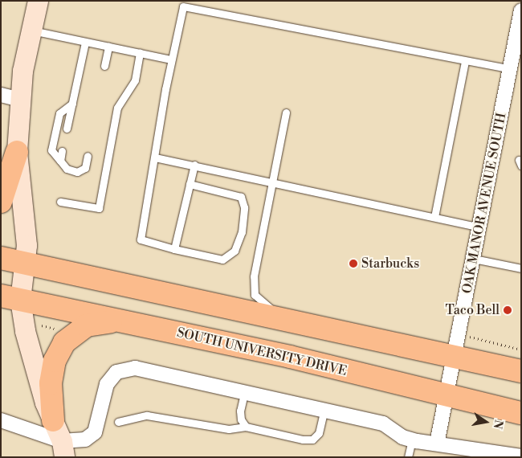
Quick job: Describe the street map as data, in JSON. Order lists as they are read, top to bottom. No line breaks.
{"streets":{"main road":["SOUTH UNIVERSITY DRIVE"],"street":["OAK MANOR AVENUE SOUTH"]},"crossings":[["OAK MANOR AVENUE SOUTH","SOUTH UNIVERSITY DRIVE"]],"places":["Starbucks","Taco Bell"],"north":"right"}
